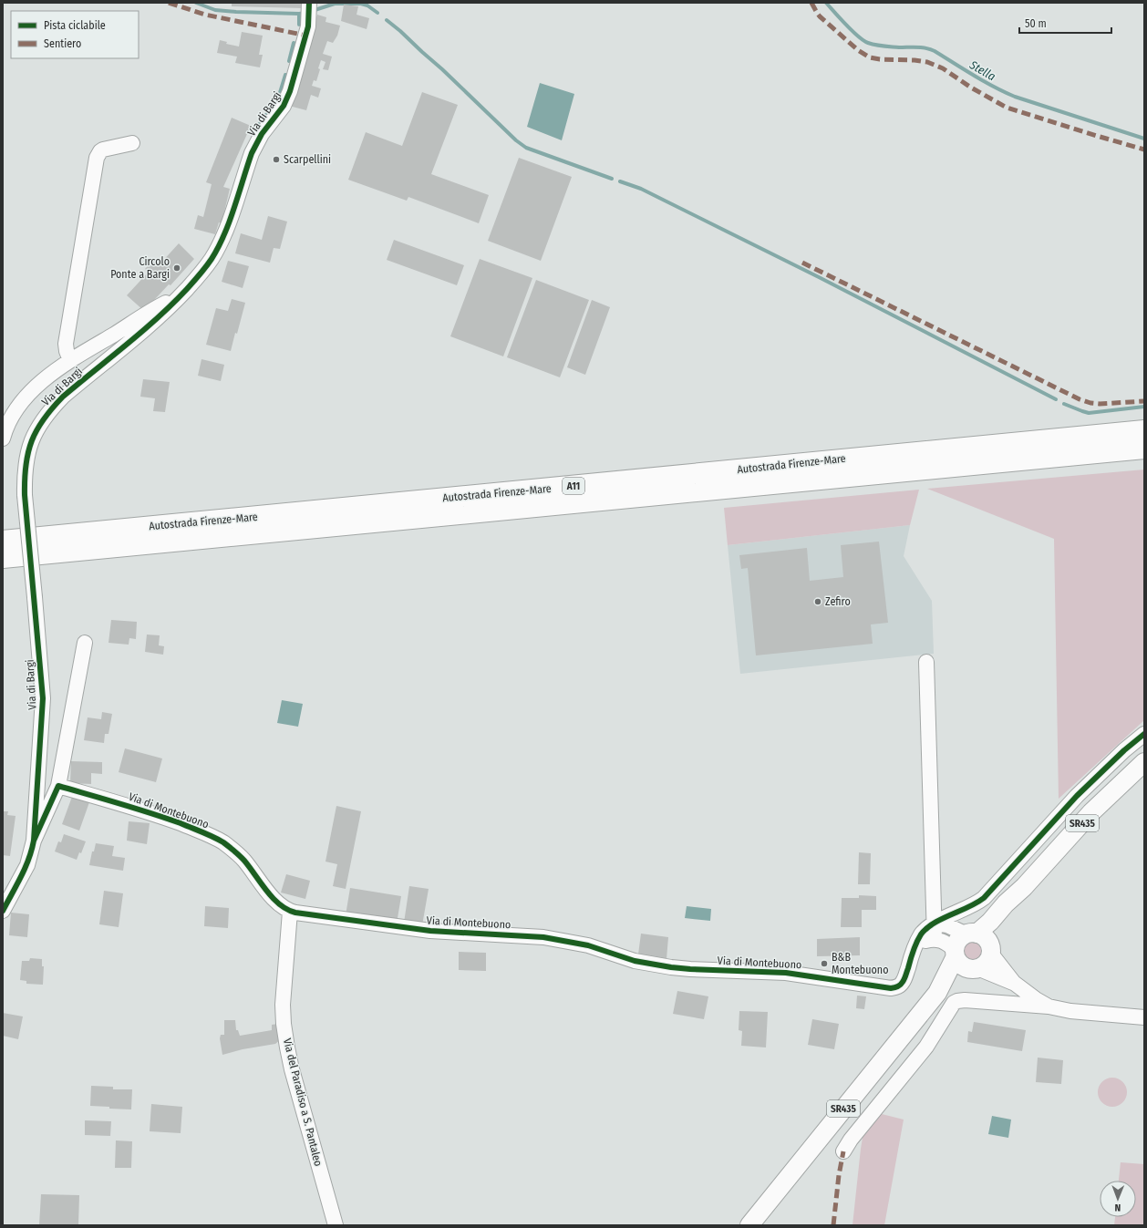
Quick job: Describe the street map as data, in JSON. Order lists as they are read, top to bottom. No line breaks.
{"streets":{"highway":["Autostrada Firenze-Mare","A11"],"main road":["SR435"],"street":["Via di Bargi","Via di Montebuono","Via del Paradiso a S. Pantaleo"]},"crossings":[["Via di Montebuono","Via del Paradiso a S. Pantaleo"]],"water":["Stella"],"places":["Scarpellini","Circolo Ponte a Bargi","Zefiro","B&B Montebuono"],"legend":["Pista ciclabile","Sentiero"],"scale_bar":"50 m","north":"bottom"}
